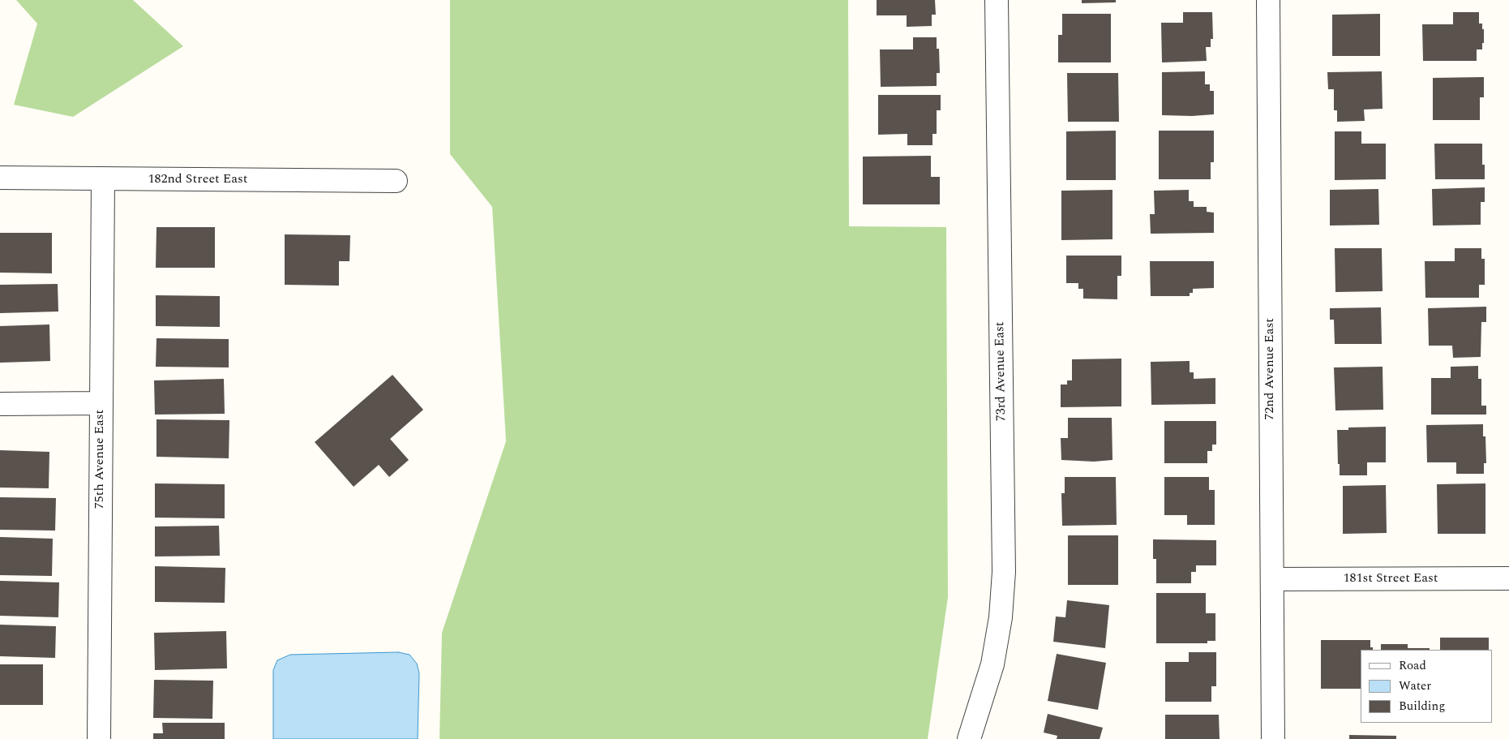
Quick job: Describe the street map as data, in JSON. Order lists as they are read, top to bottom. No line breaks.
{"streets":{"street":["182nd Street East","72nd Avenue East","73rd Avenue East","75th Avenue East","181st Street East"]},"crossings":[["182nd Street East","75th Avenue East"],["72nd Avenue East","181st Street East"]],"legend":["Road","Water","Building"]}
